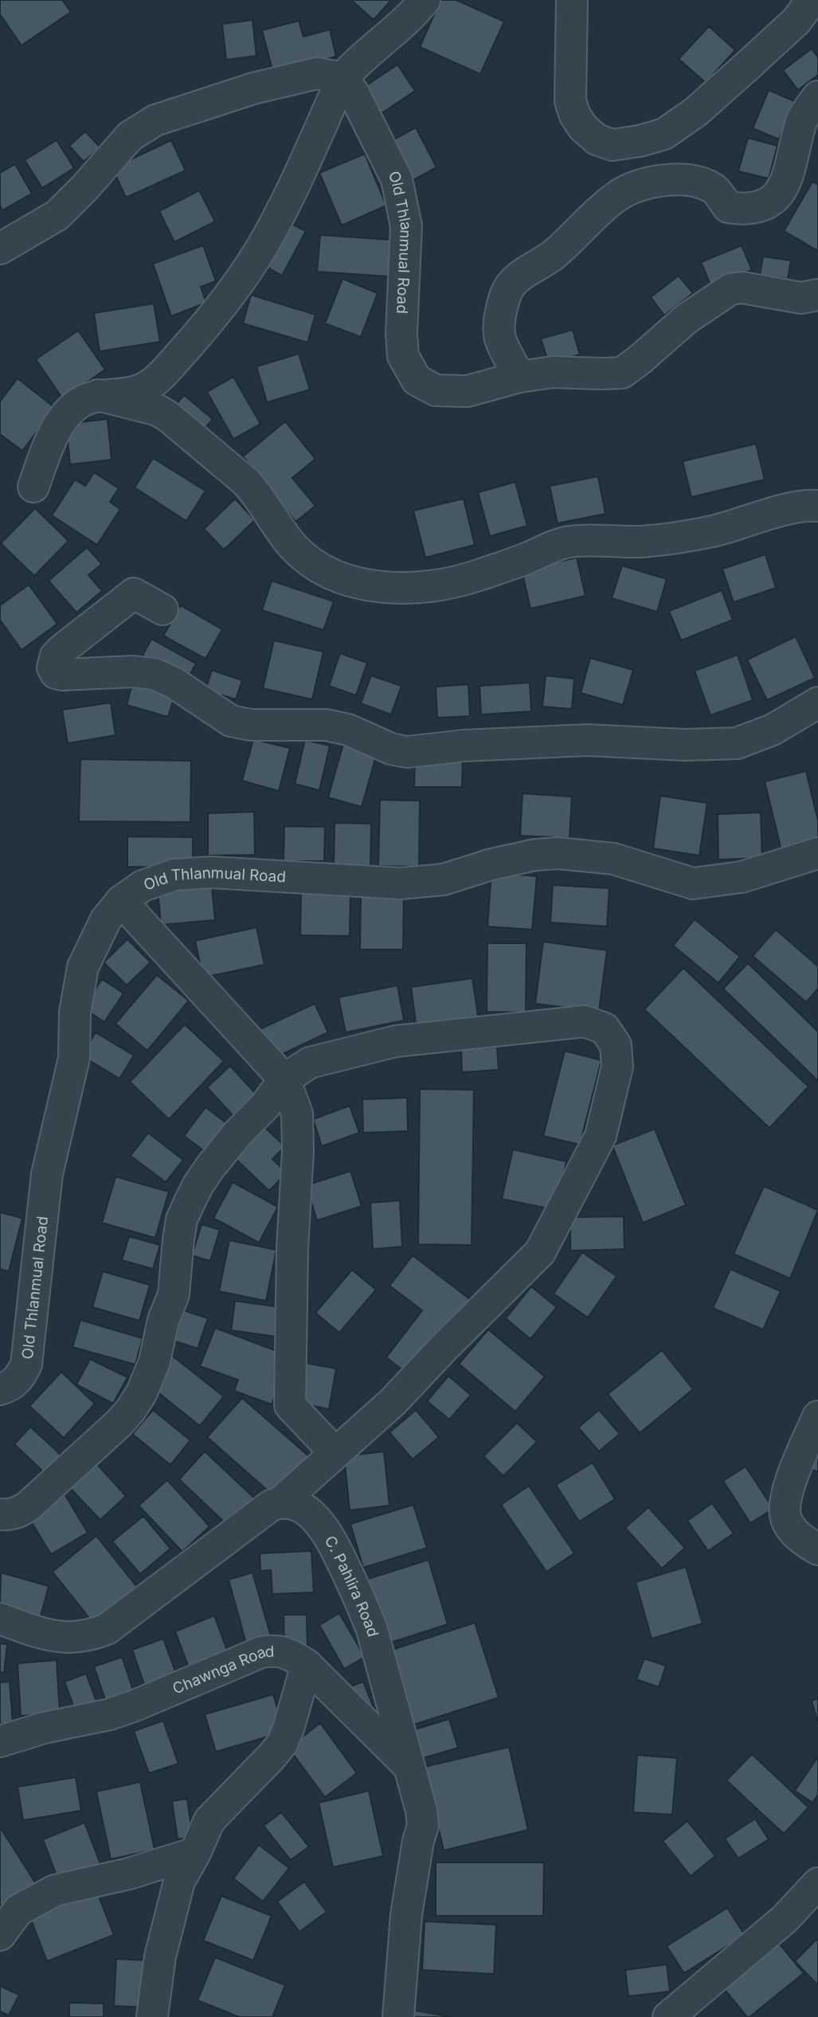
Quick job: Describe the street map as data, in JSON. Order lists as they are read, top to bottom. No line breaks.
{"streets":{"street":["Old Thlanmual Road","C. Pahlira Road","Chawnga Road"]},"crossings":[["C. Pahlira Road","Chawnga Road"]]}
